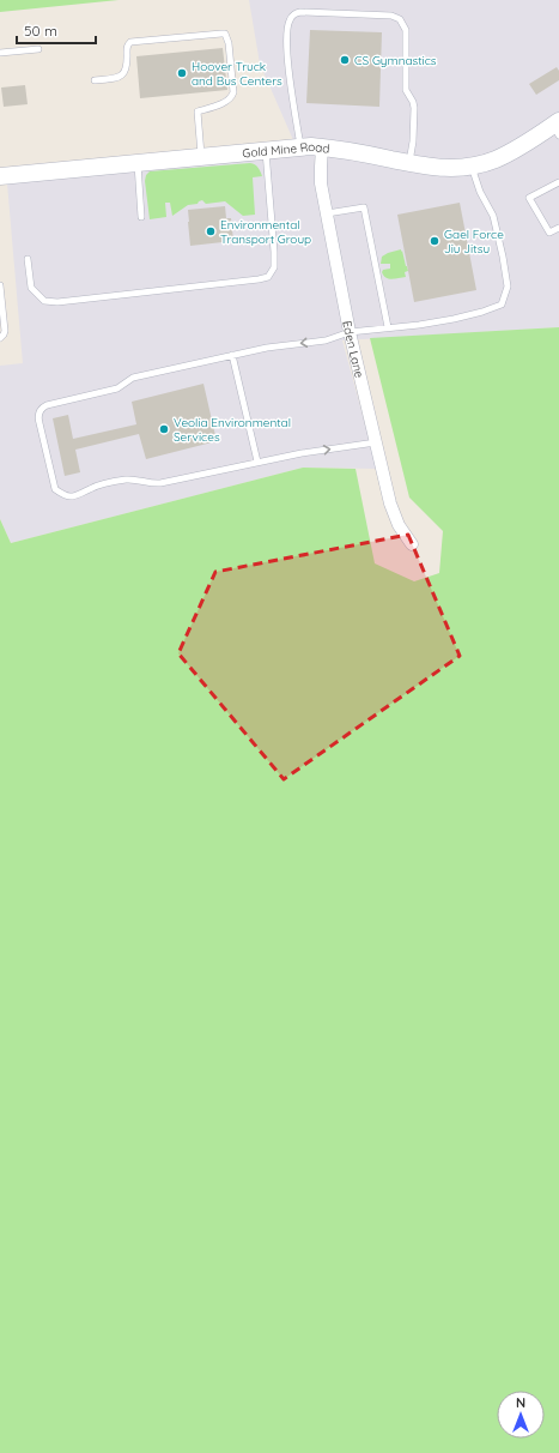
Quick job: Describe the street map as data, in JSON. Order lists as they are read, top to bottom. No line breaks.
{"streets":{"street":["Gold Mine Road","Eden Lane"]},"crossings":[["Gold Mine Road","Eden Lane"]],"places":["CS Gymnastics","Hoover Truck and Bus Centers","Environmental Transport Group","Gael Force Jiu Jitsu","Veolia Environmental Services"],"scale_bar":"50 m","north":"top"}
